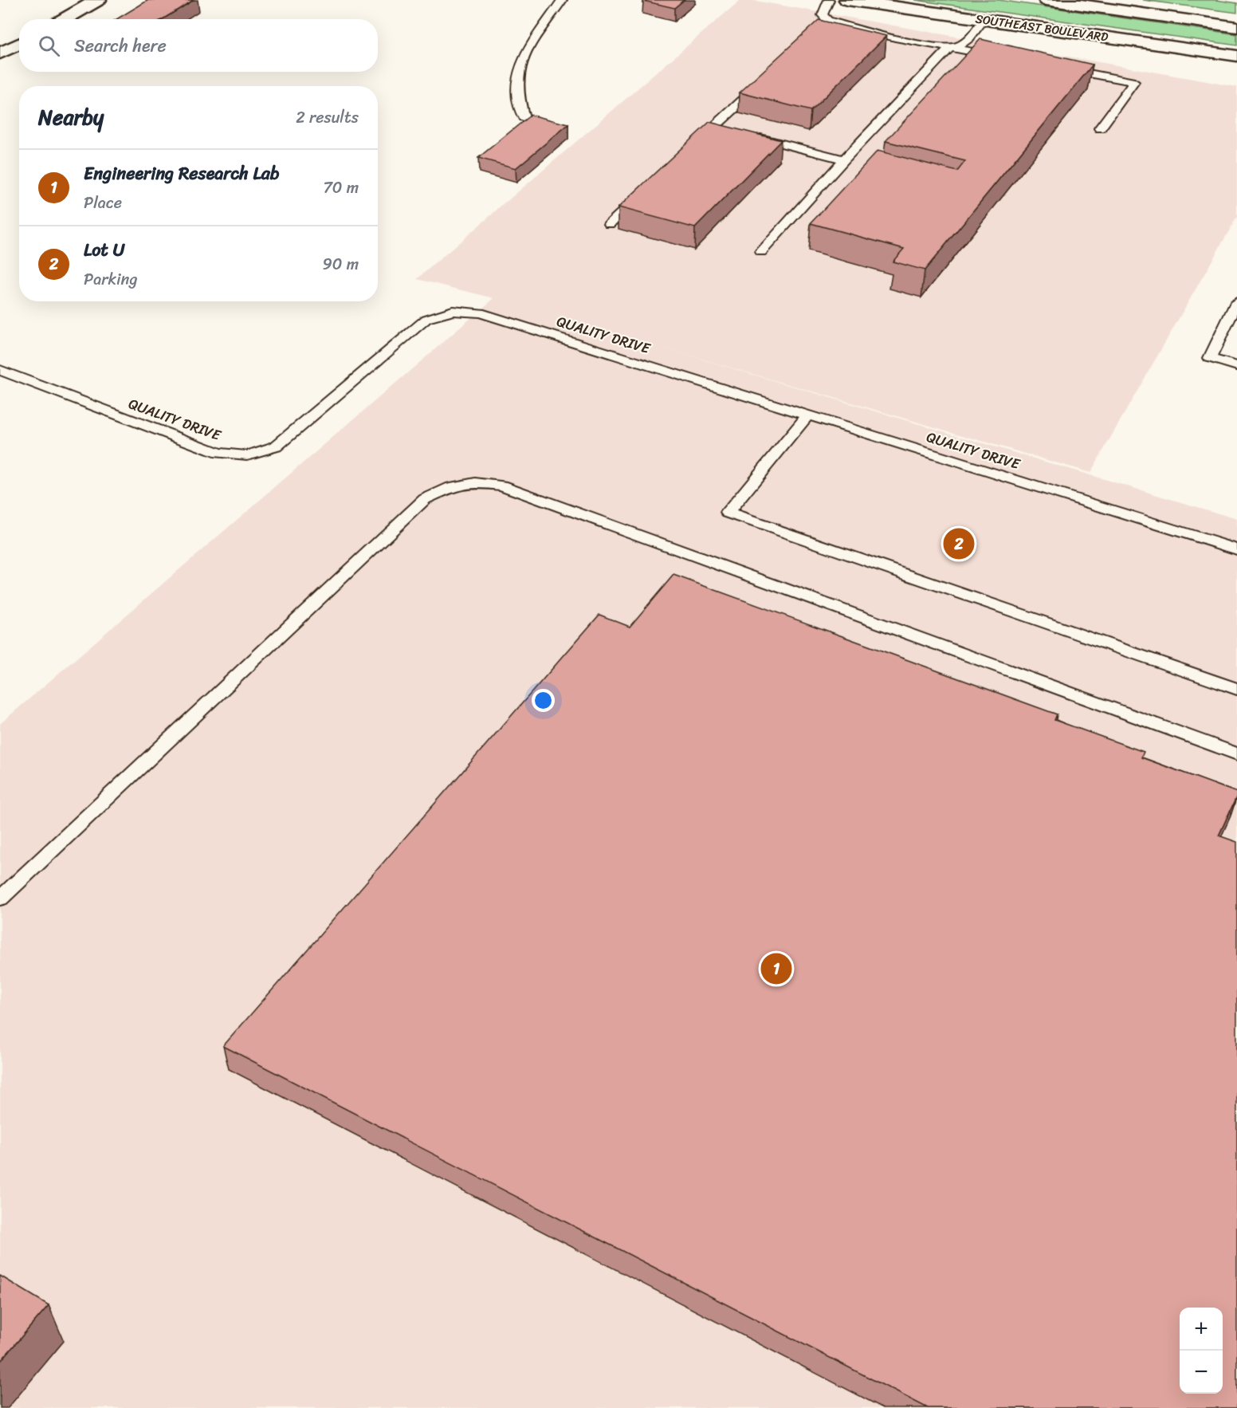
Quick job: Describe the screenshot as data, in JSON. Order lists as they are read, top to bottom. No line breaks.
{"streets":{"street":["SOUTHEAST BOULEVARD"],"lane":["QUALITY DRIVE"]},"page":{"search":"Search here","heading":["Nearby","2 results"],"list":[{"mark":"1","name":"Engineering Research Lab","note":"Place","value":"70 m"},{"mark":"2","name":"Lot U","note":"Parking","value":"90 m"}],"pins":["2","1"],"map_buttons":["+","−"]}}
